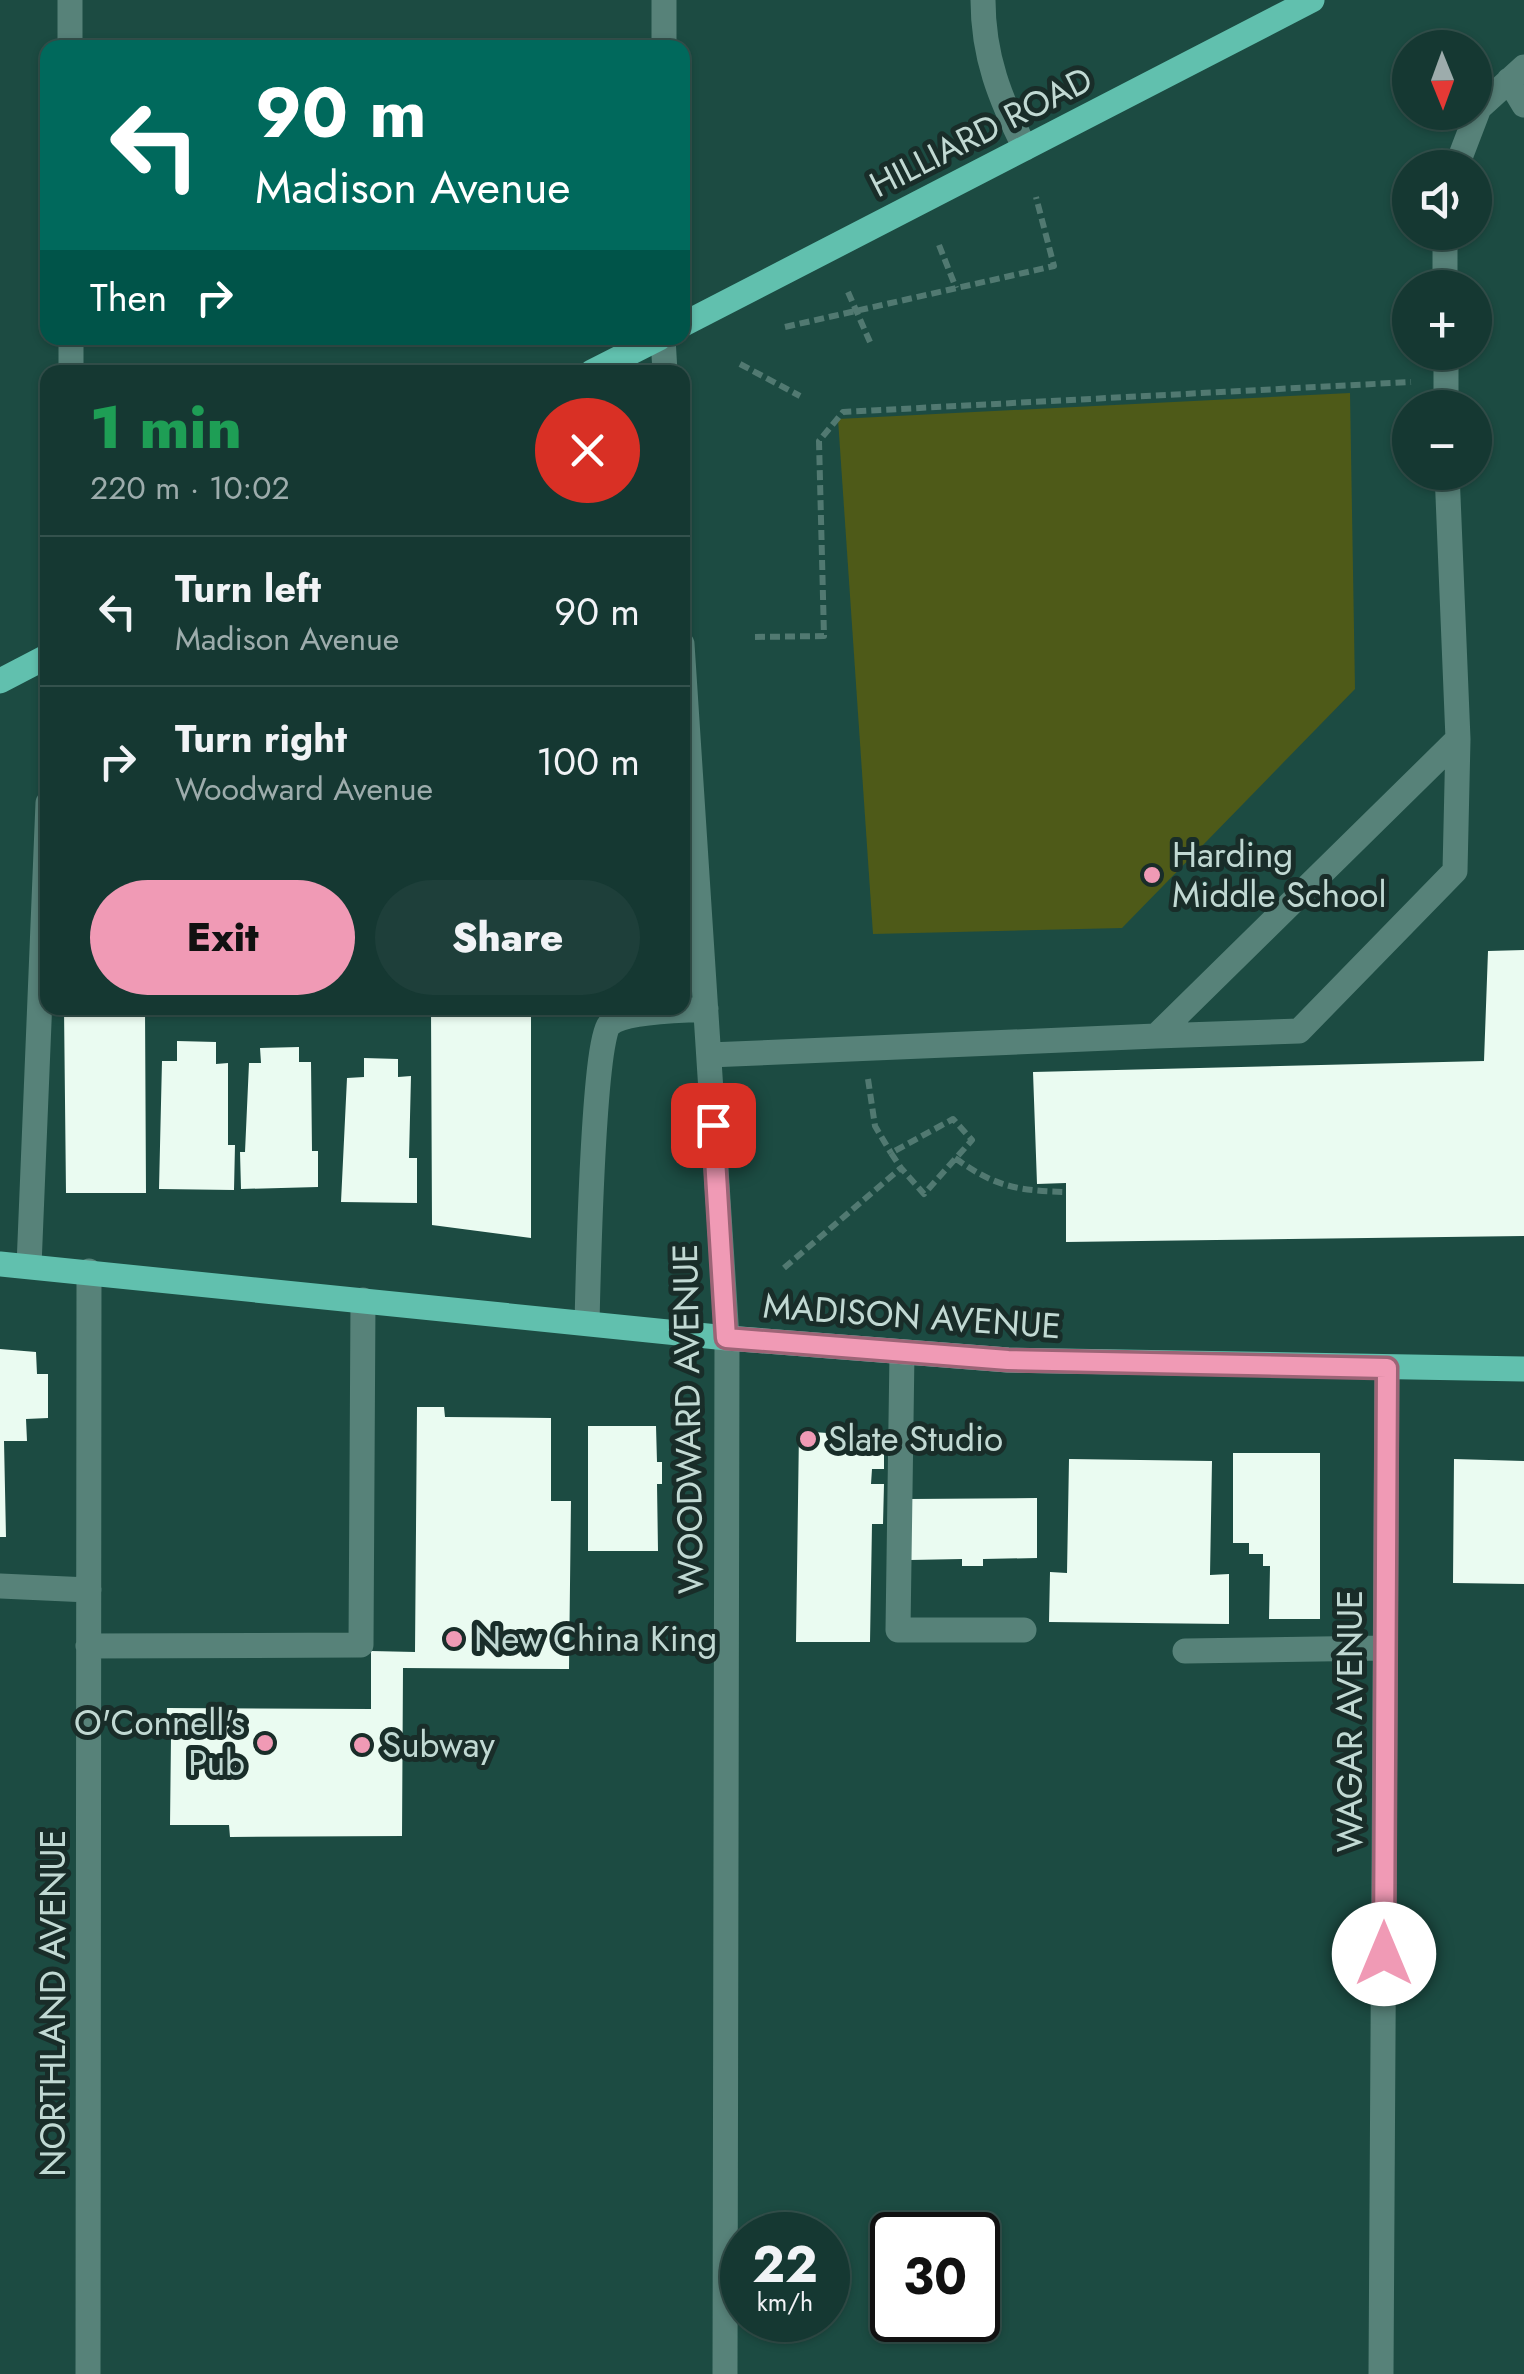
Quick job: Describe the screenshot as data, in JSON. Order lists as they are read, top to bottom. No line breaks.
{"streets":{"main road":["HILLIARD ROAD","MADISON AVENUE"],"street":["WOODWARD AVENUE","WAGAR AVENUE","NORTHLAND AVENUE"]},"crossings":[["MADISON AVENUE","WOODWARD AVENUE"],["MADISON AVENUE","WAGAR AVENUE"],["MADISON AVENUE","NORTHLAND AVENUE"]],"places":["Harding Middle School","Slate Studio","New China King","O'Connell's Pub","Subway"],"north":"bottom","page":{"map_buttons":["+","−"],"turn":["90 m","Madison Avenue"],"then":"Then","heading":["1 min","220 m · 10:02"],"list":[{"name":"Turn left","note":"Madison Avenue","value":"90 m"},{"name":"Turn right","note":"Woodward Avenue","value":"100 m"}],"buttons":["Exit","Share"],"speed":"22 km/h","limit":"30"}}
